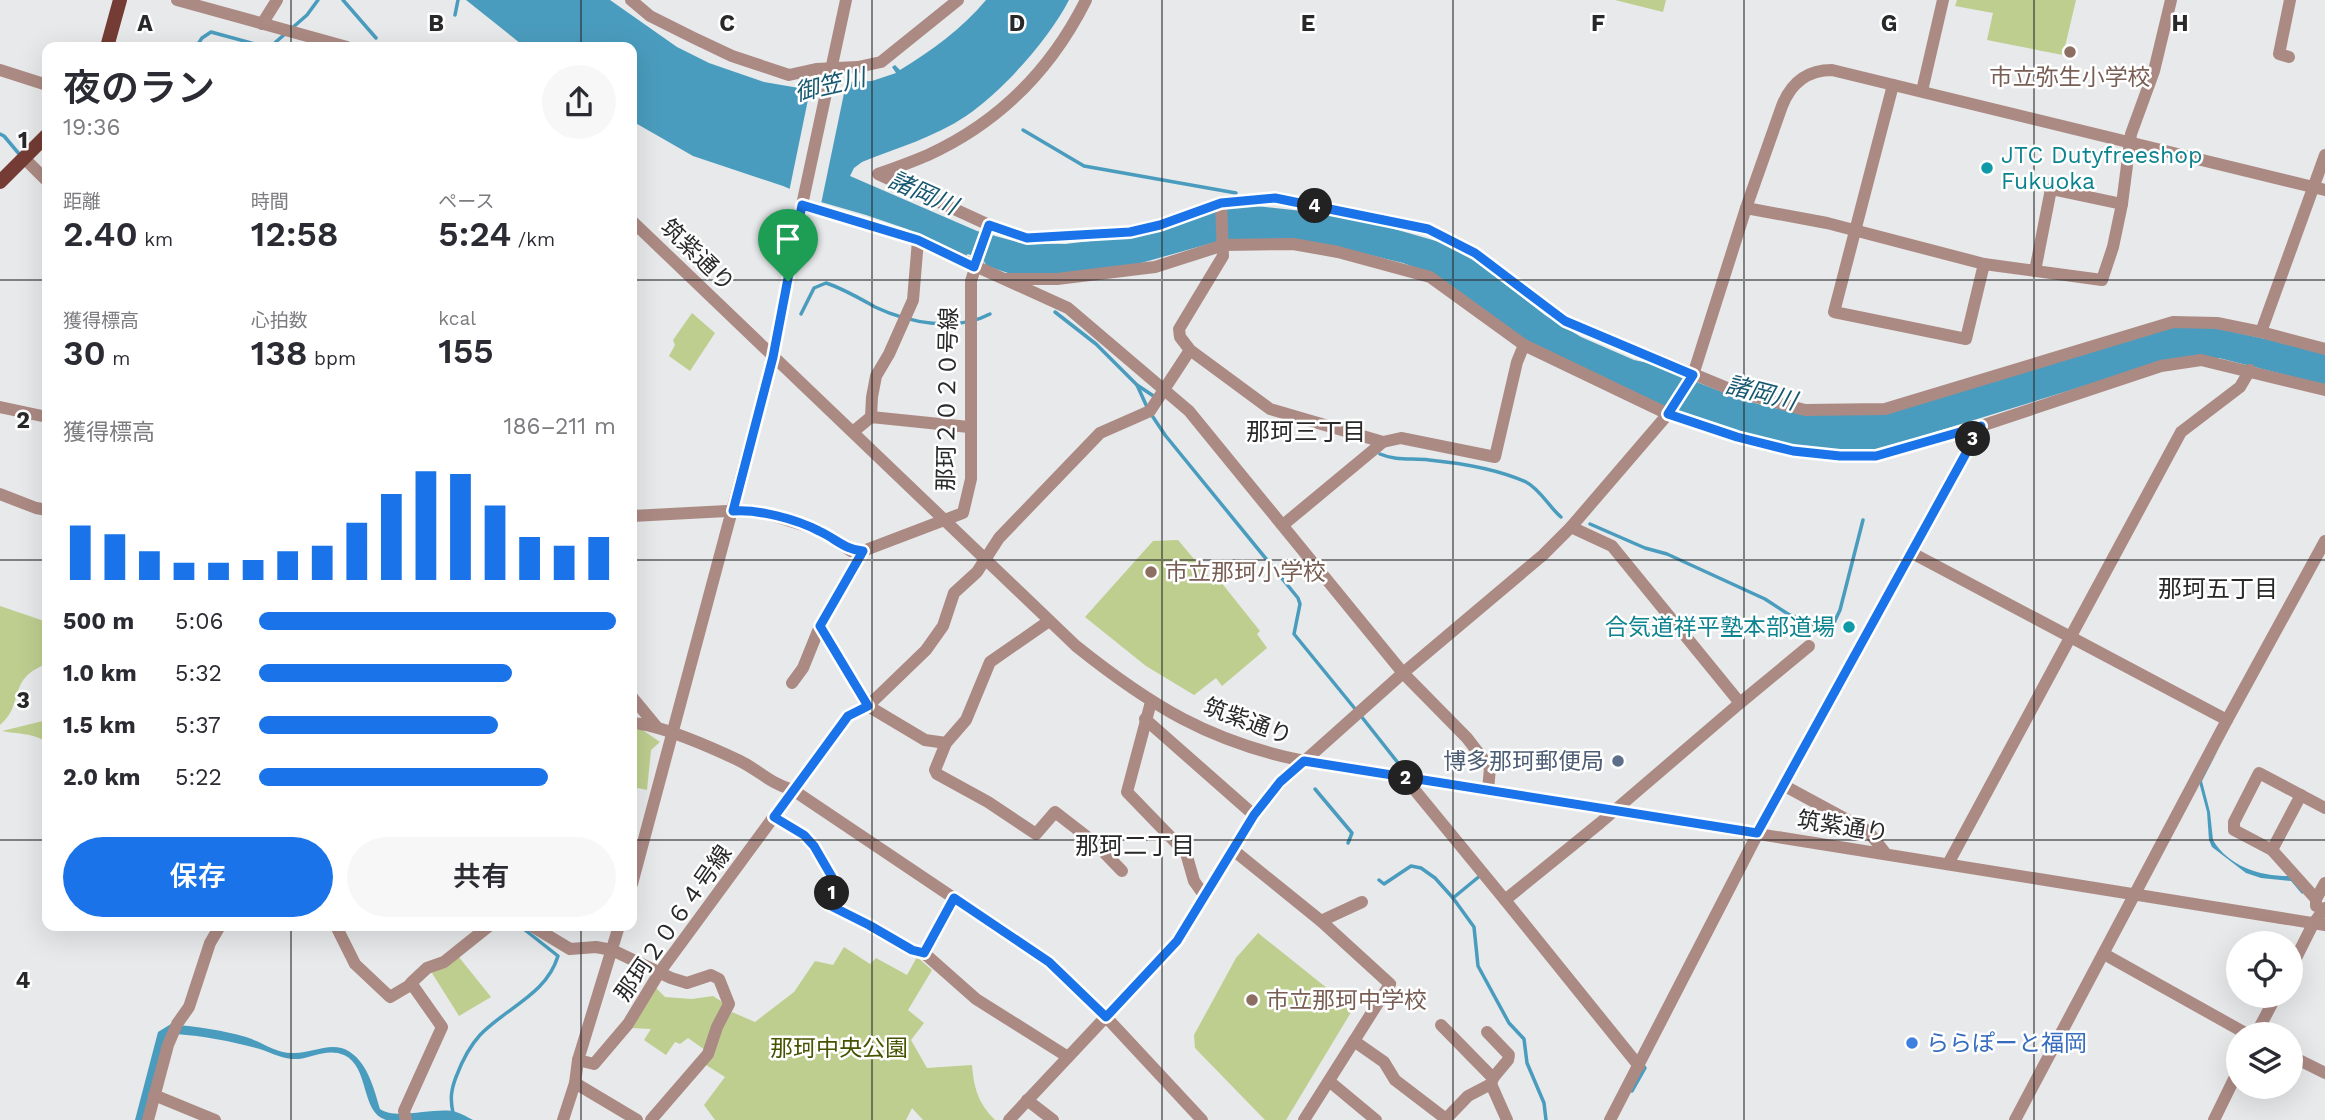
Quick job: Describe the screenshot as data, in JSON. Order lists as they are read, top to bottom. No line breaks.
{"streets":{"street":["筑紫通り","那珂２０２０号線","那珂２０６４号線"]},"crossings":[["筑紫通り","那珂２０２０号線"],["筑紫通り","那珂２０６４号線"]],"districts":["那珂三丁目","那珂五丁目","那珂二丁目"],"water":["御笠川","諸岡川"],"parks":["那珂中央公園"],"places":["市立弥生小学校","JTC Dutyfreeshop Fukuoka","市立那珂小学校","合気道祥平塾本部道場","博多那珂郵便局","市立那珂中学校","ららぽーと福岡"],"page":{"heading":["夜のラン","19:36"],"stats":[["距離","2.40 km"],["時間","12:58"],["ペース","5:24 /km"],["獲得標高","30 m"],["心拍数","138 bpm"],["kcal","155"]],"pins":["4","3","2","1"],"chart":["獲得標高","186–211 m"],"list":[{"name":"500 m","note":"5:06"},{"name":"1.0 km","note":"5:32"},{"name":"1.5 km","note":"5:37"},{"name":"2.0 km","note":"5:22"}],"buttons":["保存","共有"]},"grid":{"columns":["A","B","C","D","E","F","G","H"],"rows":["1","2","3","4"]}}
